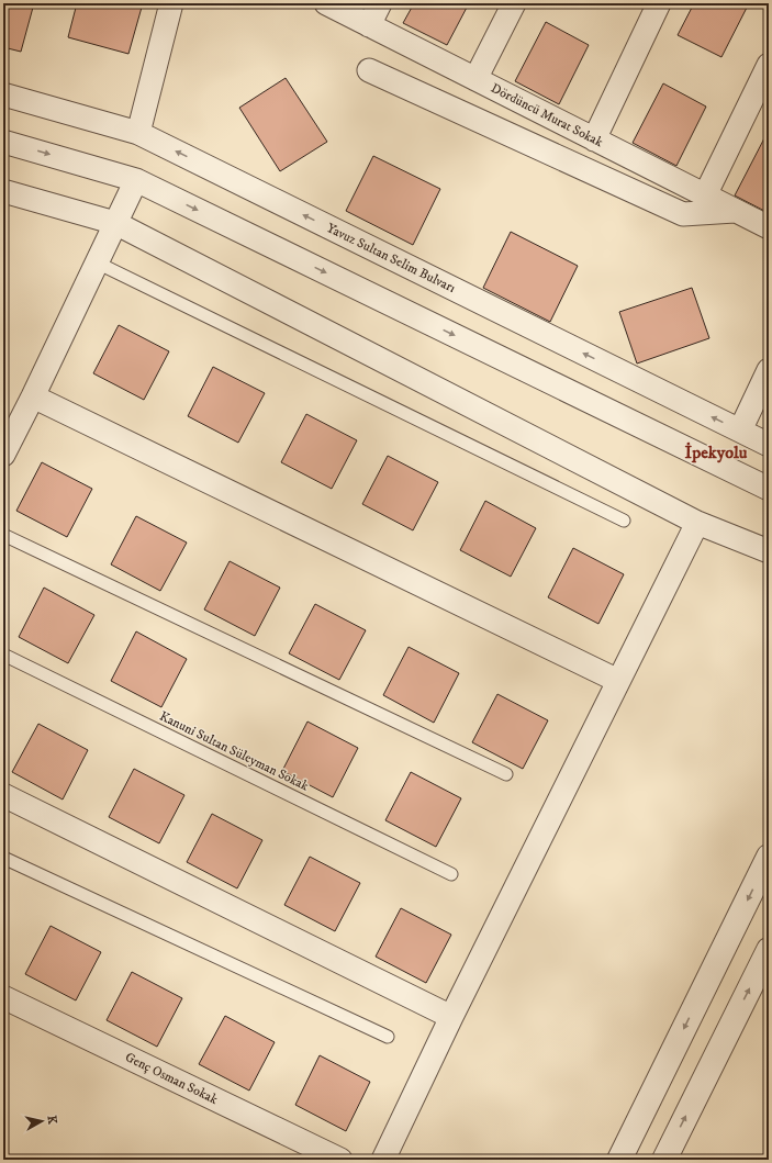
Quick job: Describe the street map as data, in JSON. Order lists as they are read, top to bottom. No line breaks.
{"streets":{"street":["Dördüncü Murat Sokak","Yavuz Sultan Selim Bulvarı","Genç Osman Sokak"],"lane":["Kanuni Sultan Süleyman Sokak"]},"districts":["İpekyolu"],"north":"right"}
